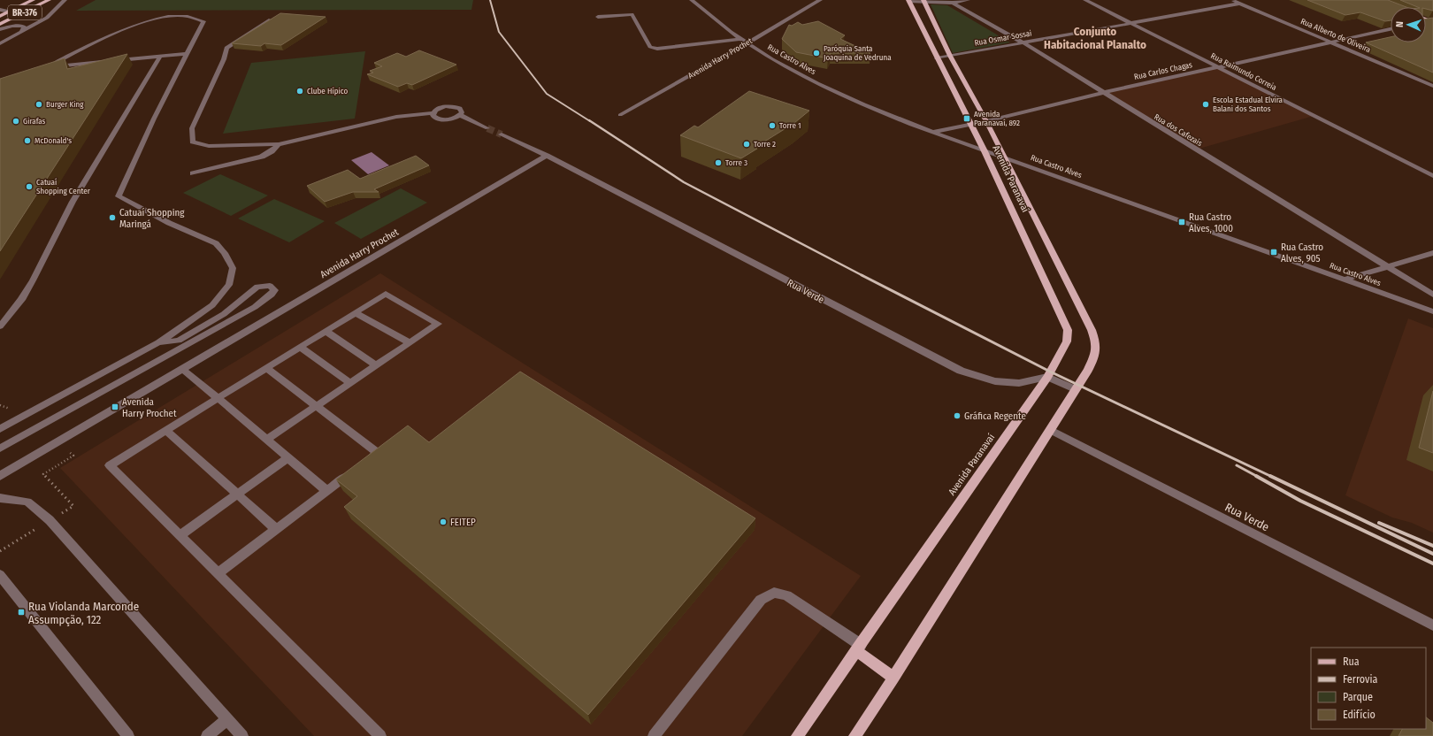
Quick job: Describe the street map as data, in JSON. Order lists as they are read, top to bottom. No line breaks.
{"streets":{"main road":["BR-376","Avenida Paranavaí"],"street":["Rua Alberto de Oliveira","Rua Osmar Sossai","Avenida Harry Prochet","Rua Castro Alves","Rua Carlos Chagas","Rua Raimundo Correia","Rua dos Cafezais","Rua Verde"]},"crossings":[["Rua Alberto de Oliveira","Rua Osmar Sossai"],["Rua Alberto de Oliveira","Rua Carlos Chagas"],["Rua Osmar Sossai","Rua Raimundo Correia"],["Rua Osmar Sossai","Rua dos Cafezais"],["Rua Osmar Sossai","Avenida Paranavaí"],["Avenida Harry Prochet","Rua Castro Alves"],["Avenida Harry Prochet","Rua Verde"],["Rua Castro Alves","Rua Carlos Chagas"],["Rua Castro Alves","Avenida Paranavaí"],["Rua Carlos Chagas","Rua Raimundo Correia"],["Rua Carlos Chagas","Rua dos Cafezais"],["Rua Carlos Chagas","Avenida Paranavaí"],["Rua dos Cafezais","Avenida Paranavaí"],["Avenida Paranavaí","Rua Verde"]],"districts":["Conjunto Habitacional Planalto"],"places":{"other":["Paróquia Santa Joaquina de Vedruna","Clube Hípico","Burger King","Escola Estadual Elvira Balani dos Santos","Girafas","Torre 1","McDonald's","Torre 2","Torre 3","Catuaí Shopping Center","Catuaí Shopping Maringá","Gráfica Regente","FEITEP"],"transit":["Avenida Paranavaí, 892","Rua Castro Alves, 1000","Rua Castro Alves, 905","Avenida Harry Prochet","Rua Violanda Marconde Assumpção, 122"]},"legend":["Rua","Ferrovia","Parque","Edifício"],"north":"left"}
